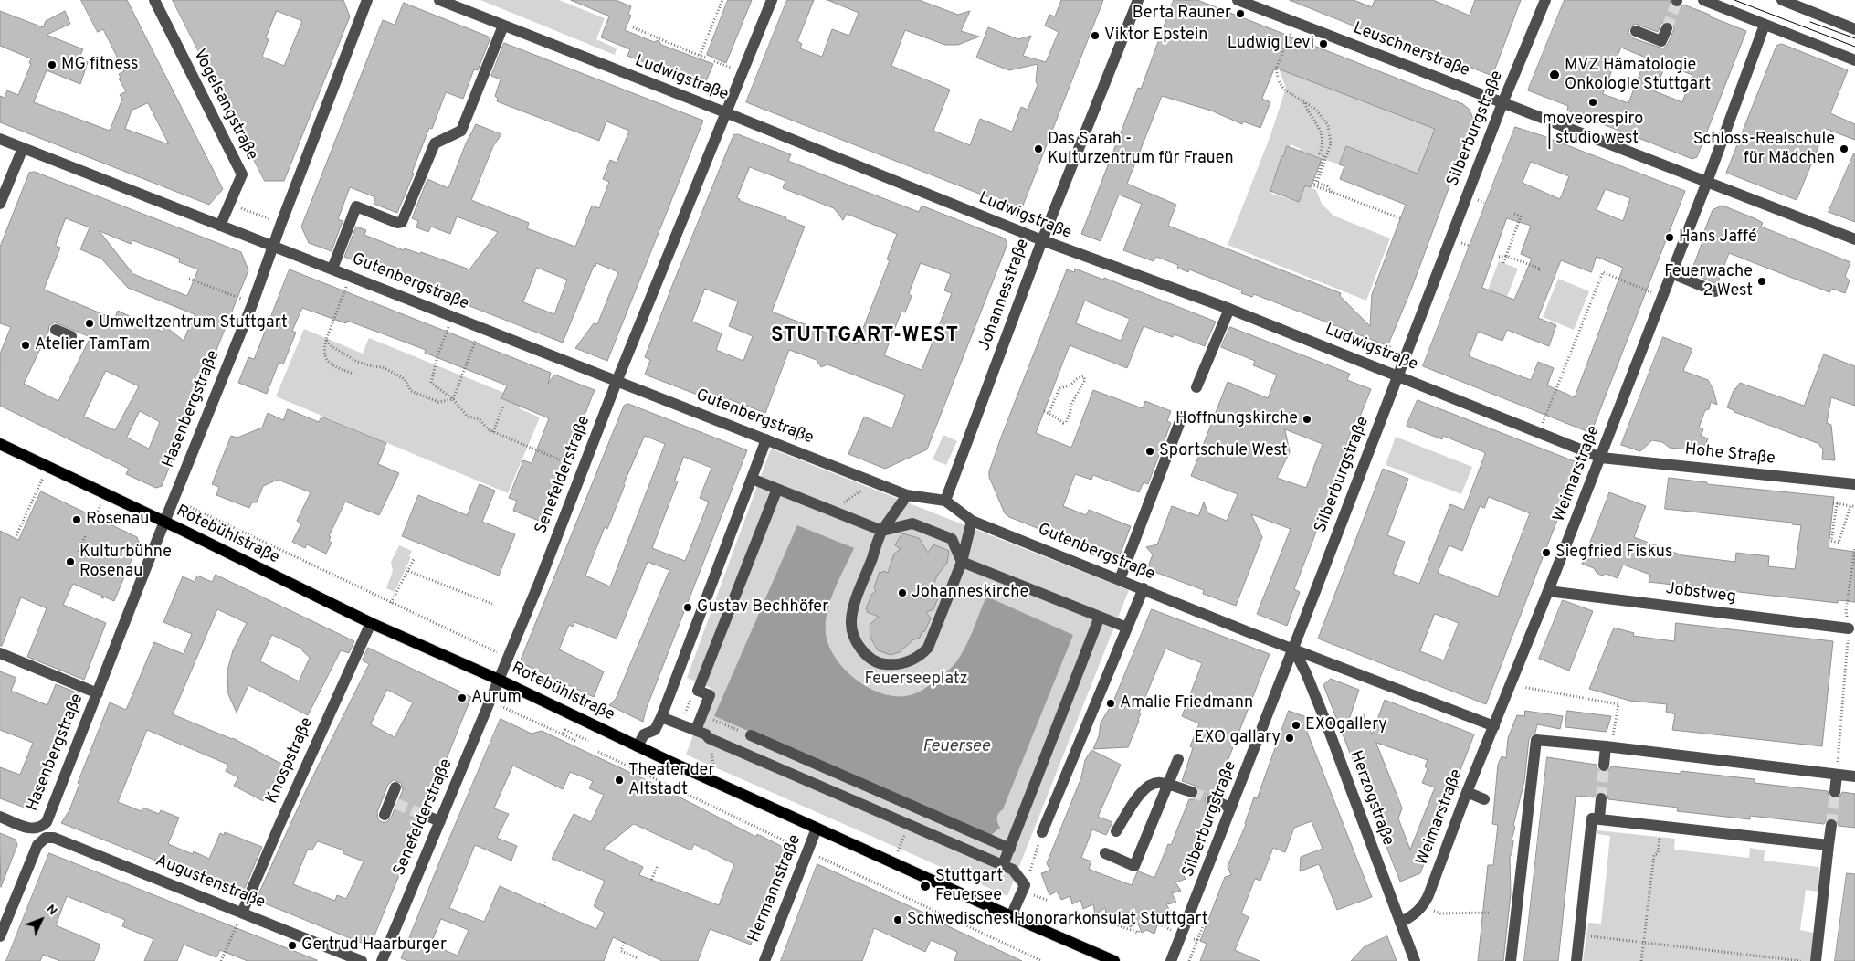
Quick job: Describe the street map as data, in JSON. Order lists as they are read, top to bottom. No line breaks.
{"streets":{"main road":["Rotebühlstraße"],"street":["Leuschnerstraße","Ludwigstraße","Vogelsangstraße","Silberburgstraße","Gutenbergstraße","Johannesstraße","Hasenbergstraße","Hohe Straße","Weimarstraße","Senefelderstraße","Jobstweg","Knospstraße","Herzogstraße","Augustenstraße","Hermannstraße"]},"crossings":[["Leuschnerstraße","Silberburgstraße"],["Leuschnerstraße","Weimarstraße"],["Ludwigstraße","Silberburgstraße"],["Ludwigstraße","Johannesstraße"],["Ludwigstraße","Hohe Straße"],["Ludwigstraße","Weimarstraße"],["Ludwigstraße","Senefelderstraße"],["Vogelsangstraße","Gutenbergstraße"],["Silberburgstraße","Gutenbergstraße"],["Silberburgstraße","Herzogstraße"],["Gutenbergstraße","Johannesstraße"],["Gutenbergstraße","Hasenbergstraße"],["Gutenbergstraße","Weimarstraße"],["Gutenbergstraße","Senefelderstraße"],["Gutenbergstraße","Herzogstraße"],["Hasenbergstraße","Rotebühlstraße"],["Hasenbergstraße","Augustenstraße"],["Hohe Straße","Weimarstraße"],["Weimarstraße","Jobstweg"],["Weimarstraße","Herzogstraße"],["Senefelderstraße","Rotebühlstraße"],["Rotebühlstraße","Knospstraße"],["Rotebühlstraße","Hermannstraße"],["Knospstraße","Augustenstraße"]],"districts":["STUTTGART-WEST"],"water":["Feuersee"],"parks":["Feuerseeplatz"],"places":["Berta Rauner","Viktor Epstein","Ludwig Levi","MG fitness","MVZ Hämatologie Onkologie Stuttgart","moveorespiro | studio west","Das Sarah - Kulturzentrum für Frauen","Schloss-Realschule für Mädchen","Hans Jaffé","Feuerwache 2 West","Umweltzentrum Stuttgart","Atelier TamTam","Hoffnungskirche","Sportschule West","Rosenau","Siegfried Fiskus","Kulturbühne Rosenau","Johanneskirche","Gustav Bechhöfer","Aurum","Amalie Friedmann","EXOgallery","EXO gallary","Theater der Altstadt","Stuttgart Feuersee","Schwedisches Honorarkonsulat Stuttgart","Gertrud Haarburger"],"north":"top right"}
